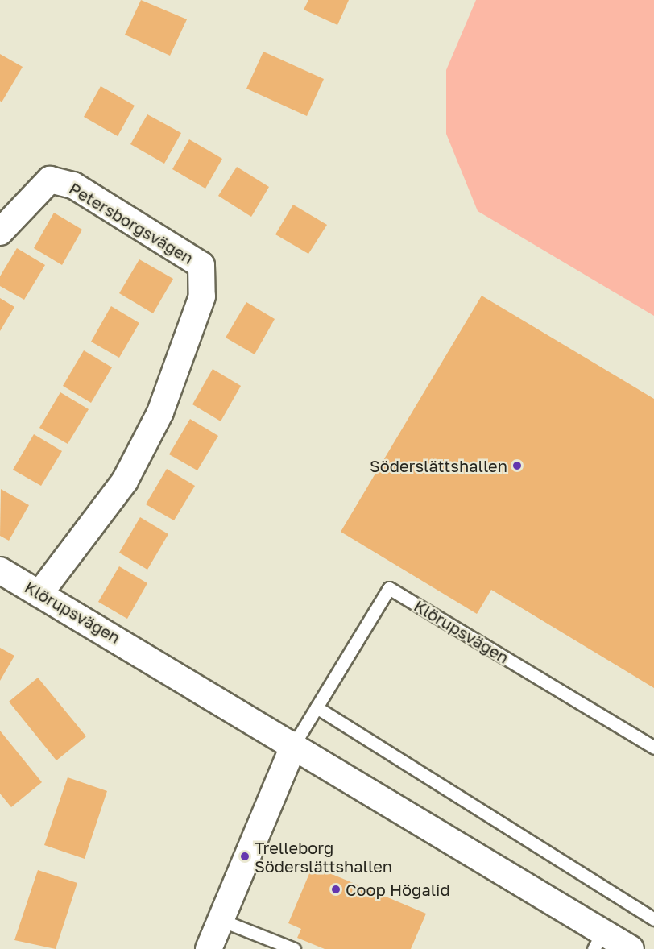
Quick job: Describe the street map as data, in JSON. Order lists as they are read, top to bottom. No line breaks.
{"streets":{"street":["Petersborgsvägen","Klörupsvägen"]},"crossings":[["Petersborgsvägen","Klörupsvägen"]],"places":["Söderslättshallen","Trelleborg Söderslättshallen","Coop Högalid"]}
